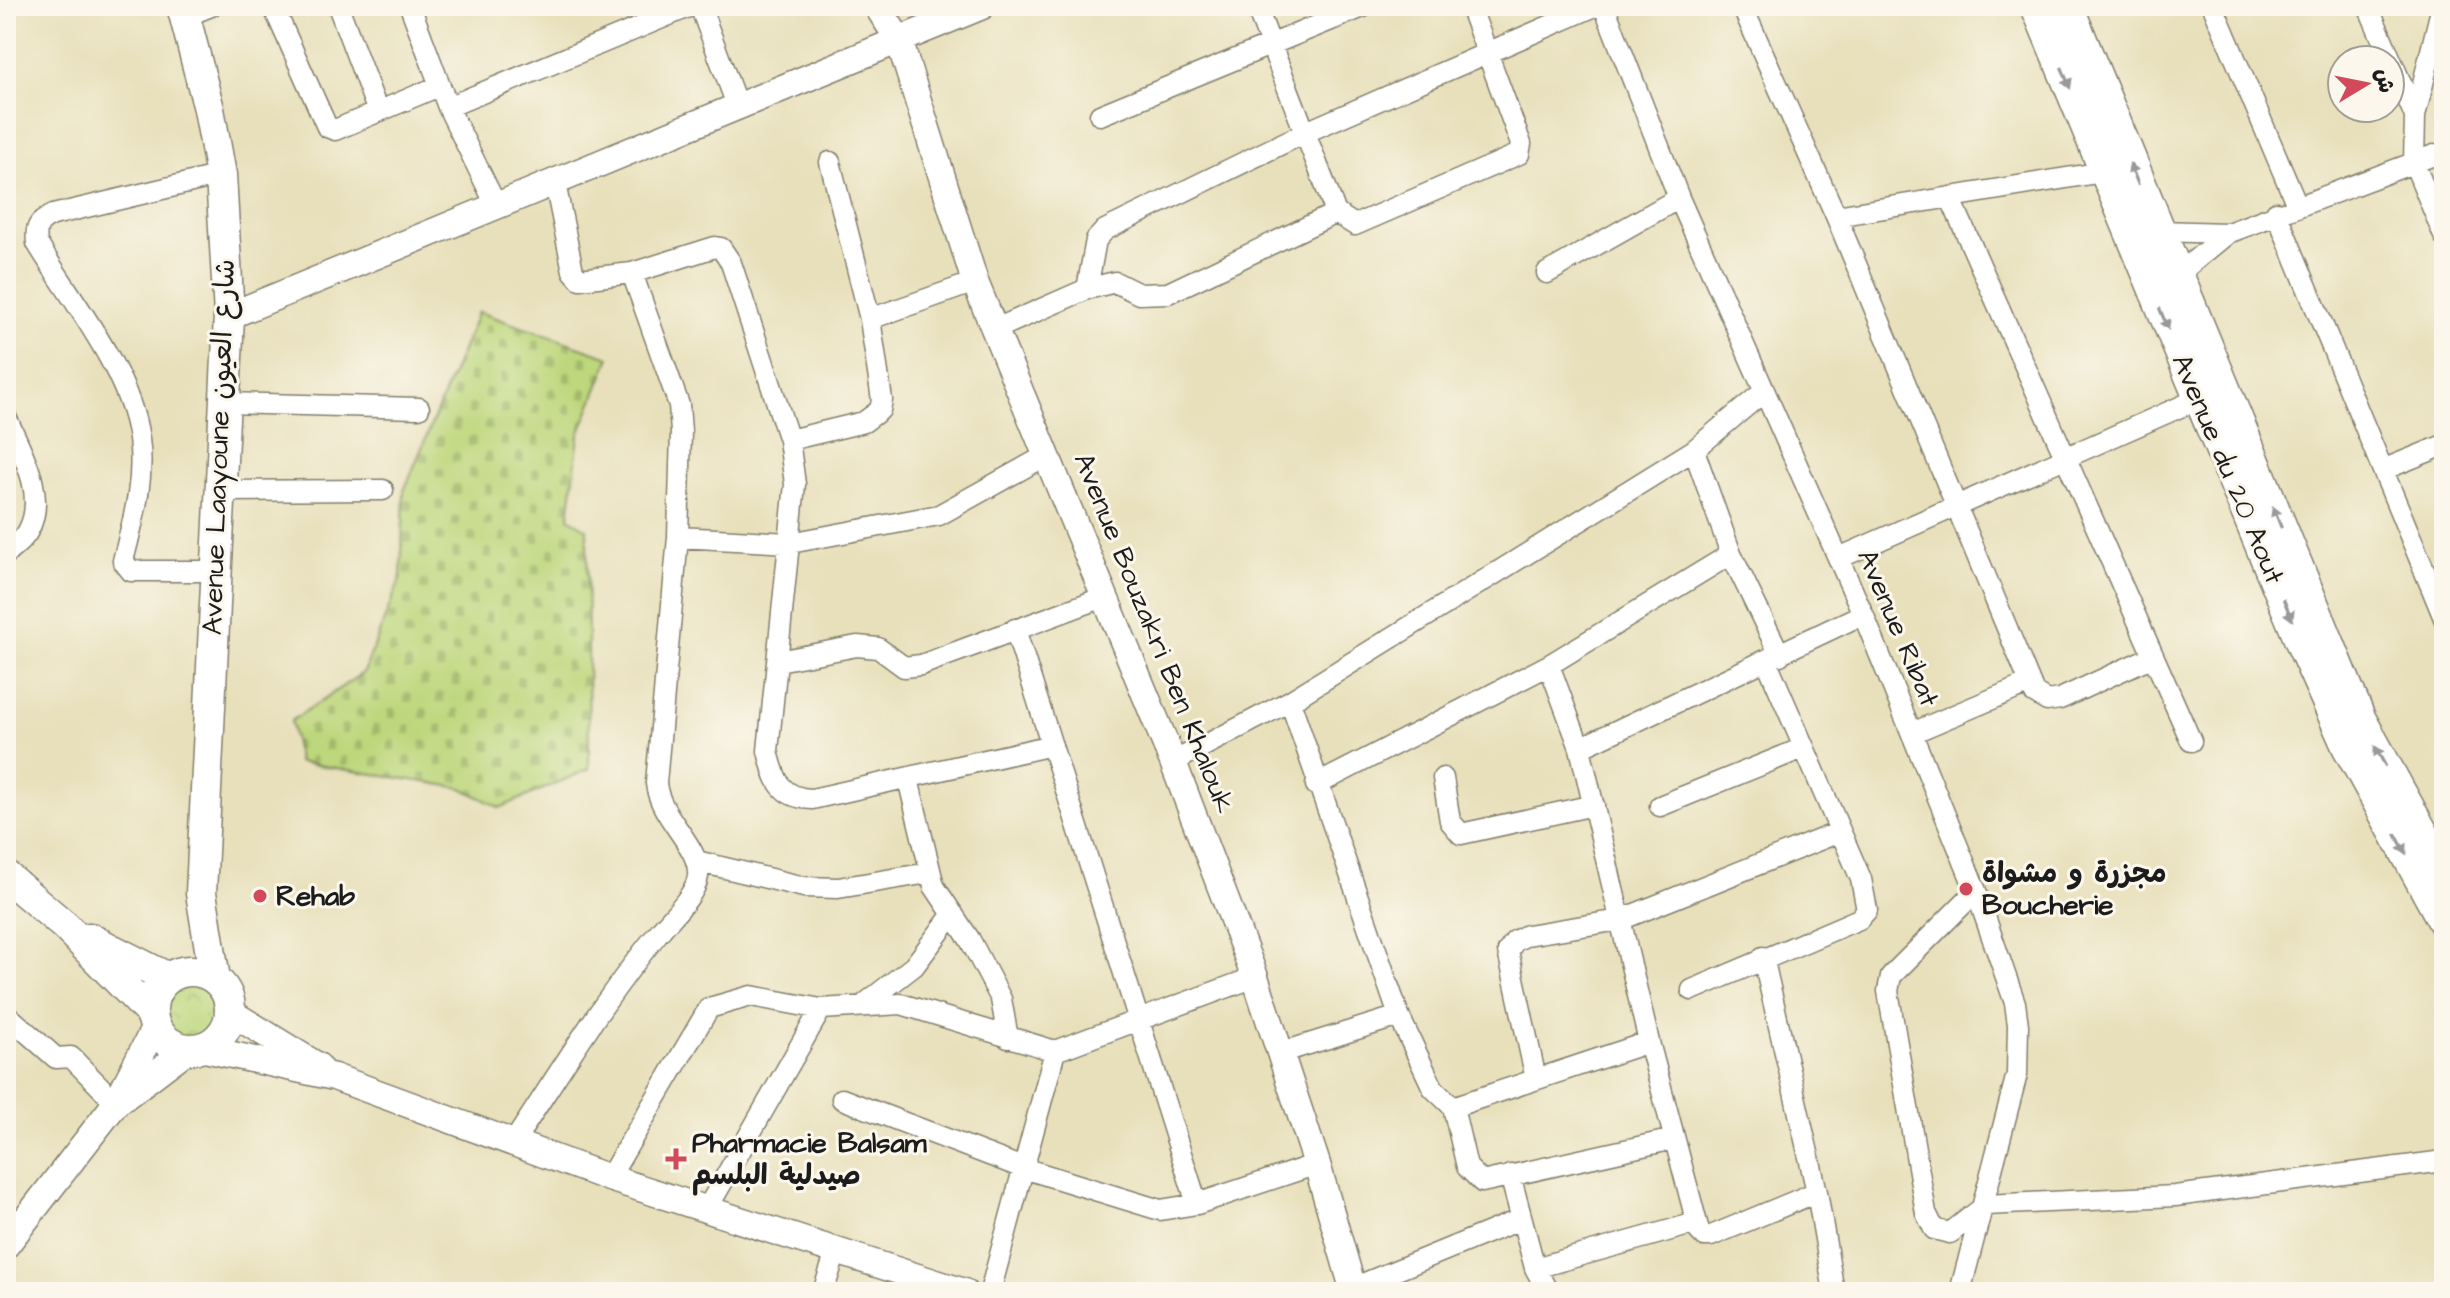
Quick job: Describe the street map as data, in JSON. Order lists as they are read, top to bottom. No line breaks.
{"streets":{"main road":["Avenue Laayoune شارع العيون","Avenue du 20 Aout"],"street":["Avenue Ribat","Avenue Bouzakri Ben Khalouk"]},"places":{"other":["مجزرة و مشواة Boucherie","Rehab"],"health":["Pharmacie Balsam صيدلية البلسم"]},"north":"right"}
